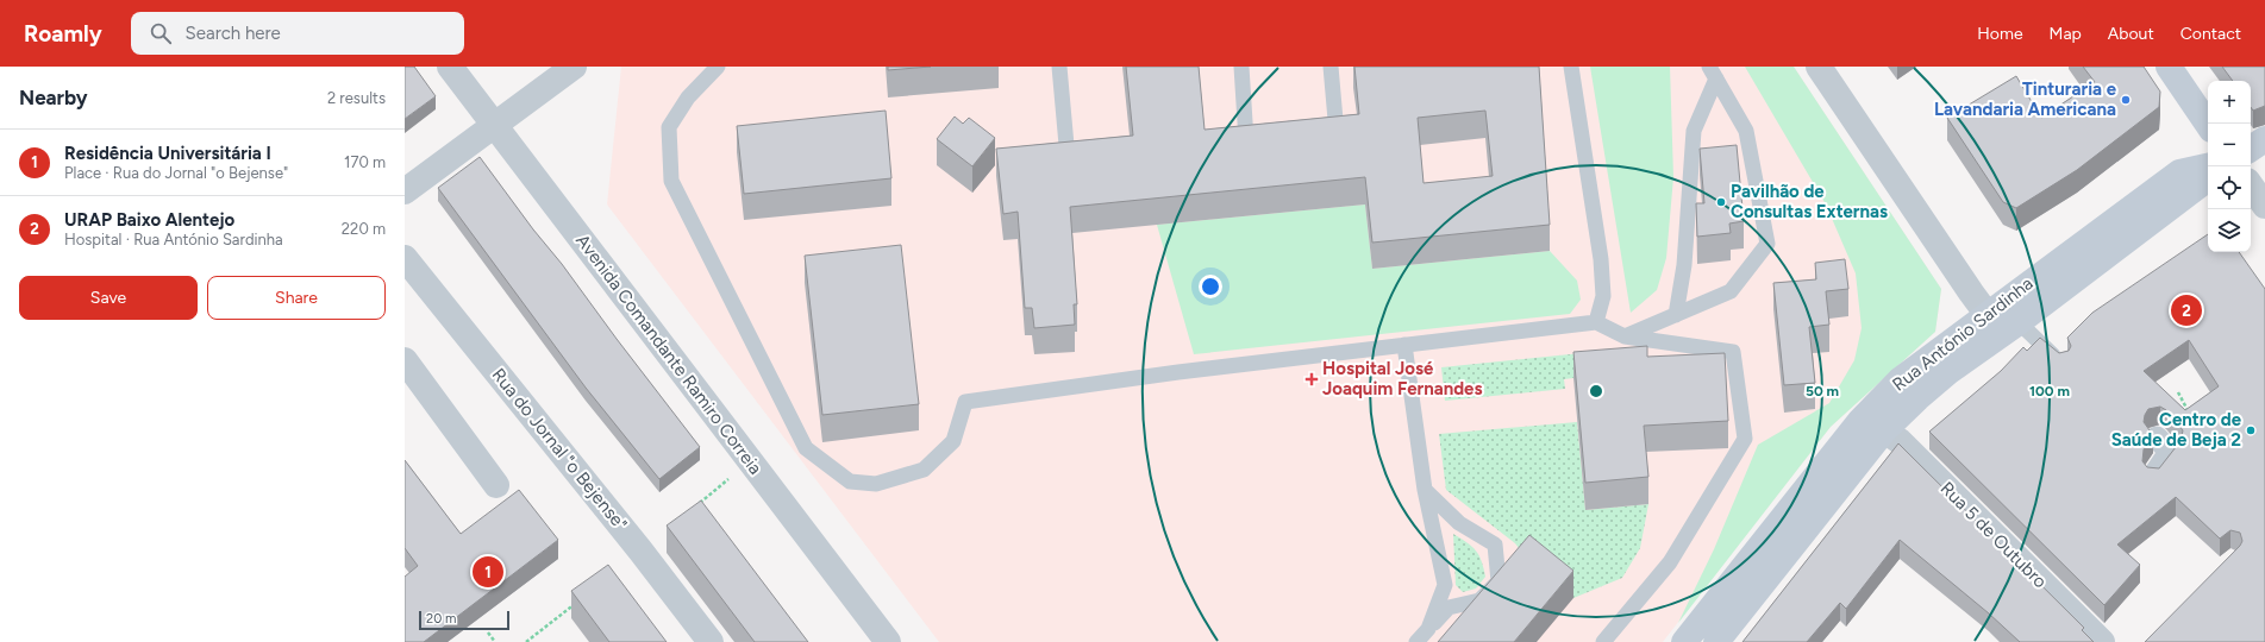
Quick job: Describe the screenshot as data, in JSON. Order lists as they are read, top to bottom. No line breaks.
{"streets":{"main road":["Rua António Sardinha"],"street":["Avenida Comandante Ramiro Correia","Rua do Jornal \"o Bejense\"","Rua 5 de Outubro"]},"crossings":[["Rua António Sardinha","Rua 5 de Outubro"]],"places":{"other":["Tinturaria e Lavandaria Americana","Pavilhão de Consultas Externas","Centro de Saúde de Beja 2"],"health":["Hospital José Joaquim Fernandes"]},"scale_bar":"20 m","page":{"header":"Roamly","search":"Search here","nav":["Home","Map","About","Contact"],"heading":["Nearby","2 results"],"map_buttons":["+","−"],"list":[{"mark":"1","name":"Residência Universitária I","note":"Place · Rua do Jornal \"o Bejense\"","value":"170 m"},{"mark":"2","name":"URAP Baixo Alentejo","note":"Hospital · Rua António Sardinha","value":"220 m"}],"buttons":["Save","Share"],"pins":["2","1"],"scale":"20 m"},"rings":["50 m","100 m"]}
